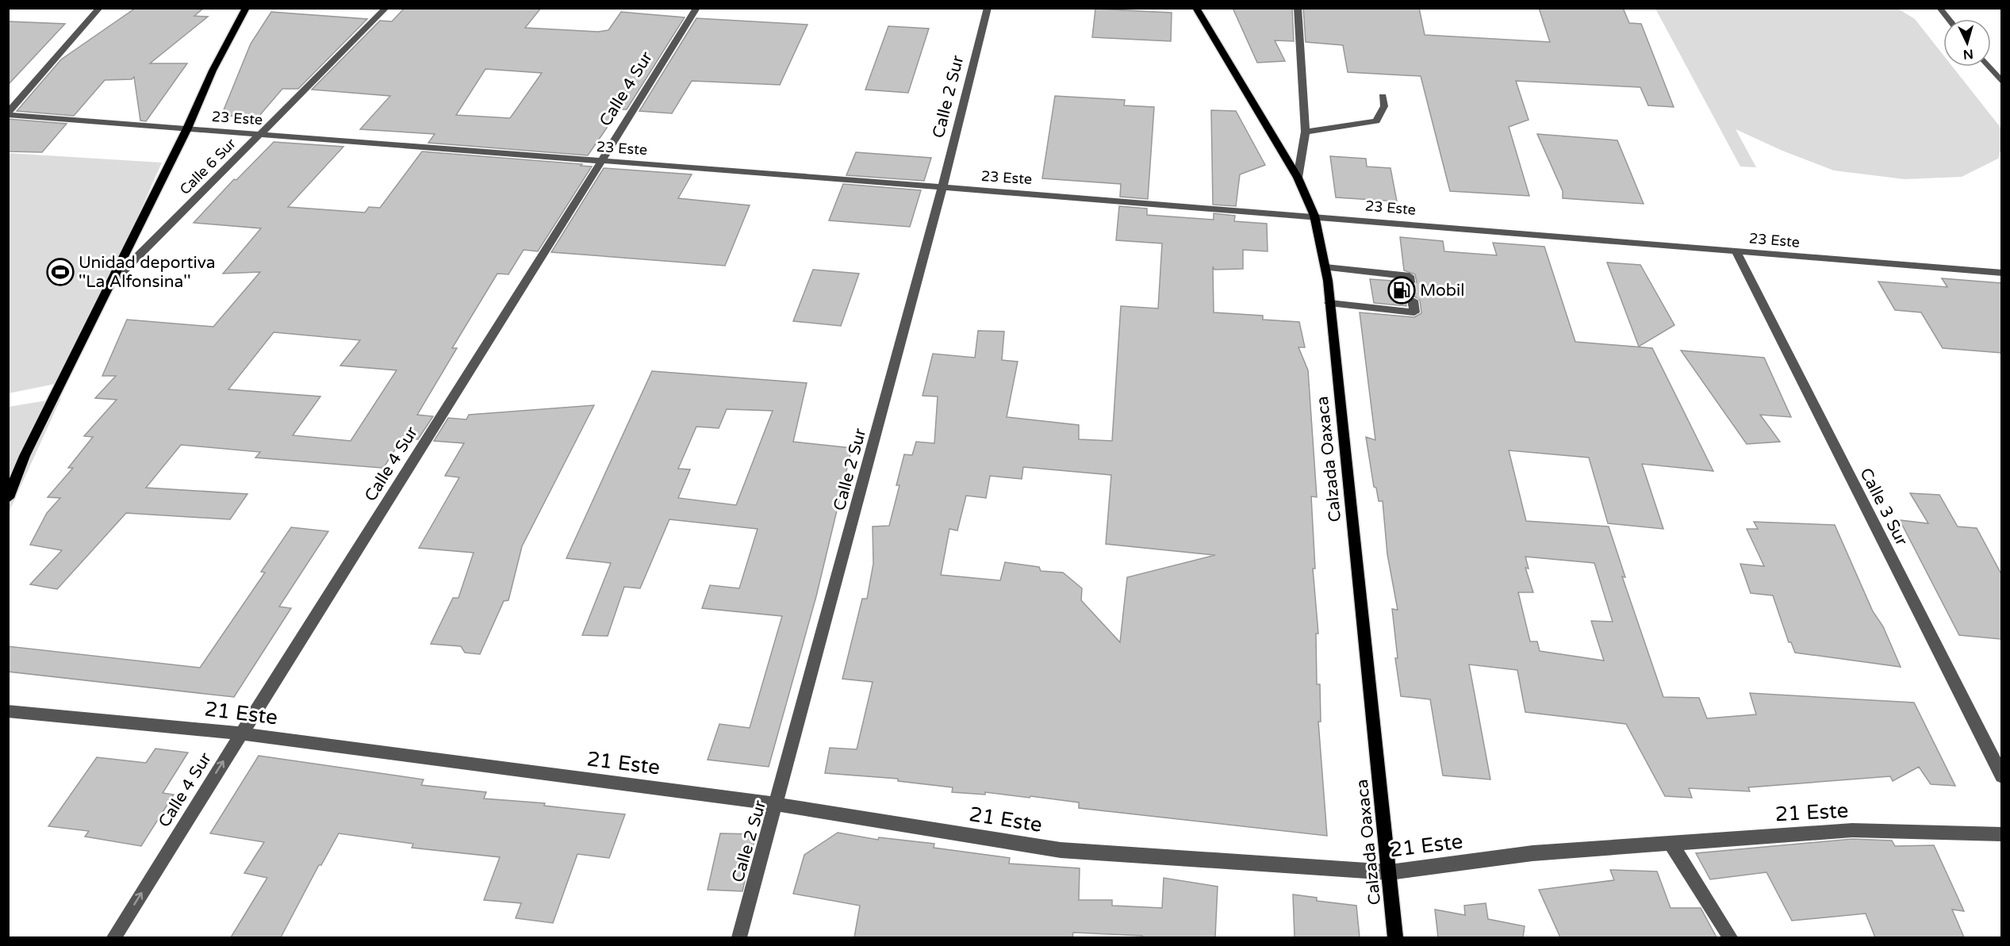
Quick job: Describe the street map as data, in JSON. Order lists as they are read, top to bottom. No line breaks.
{"streets":{"main road":["Calzada Oaxaca"],"street":["Calle 4 Sur","Calle 2 Sur","23 Este","Calle 6 Sur","Calle 3 Sur","21 Este"]},"crossings":[["Calle 4 Sur","23 Este"],["Calle 4 Sur","21 Este"],["Calle 2 Sur","23 Este"],["Calle 2 Sur","21 Este"],["23 Este","Calle 6 Sur"],["23 Este","Calzada Oaxaca"],["23 Este","Calle 3 Sur"],["Calzada Oaxaca","21 Este"]],"places":{"sports":["Unidad deportiva ''La Alfonsina''"],"fuel station":["Mobil"]},"north":"bottom"}
